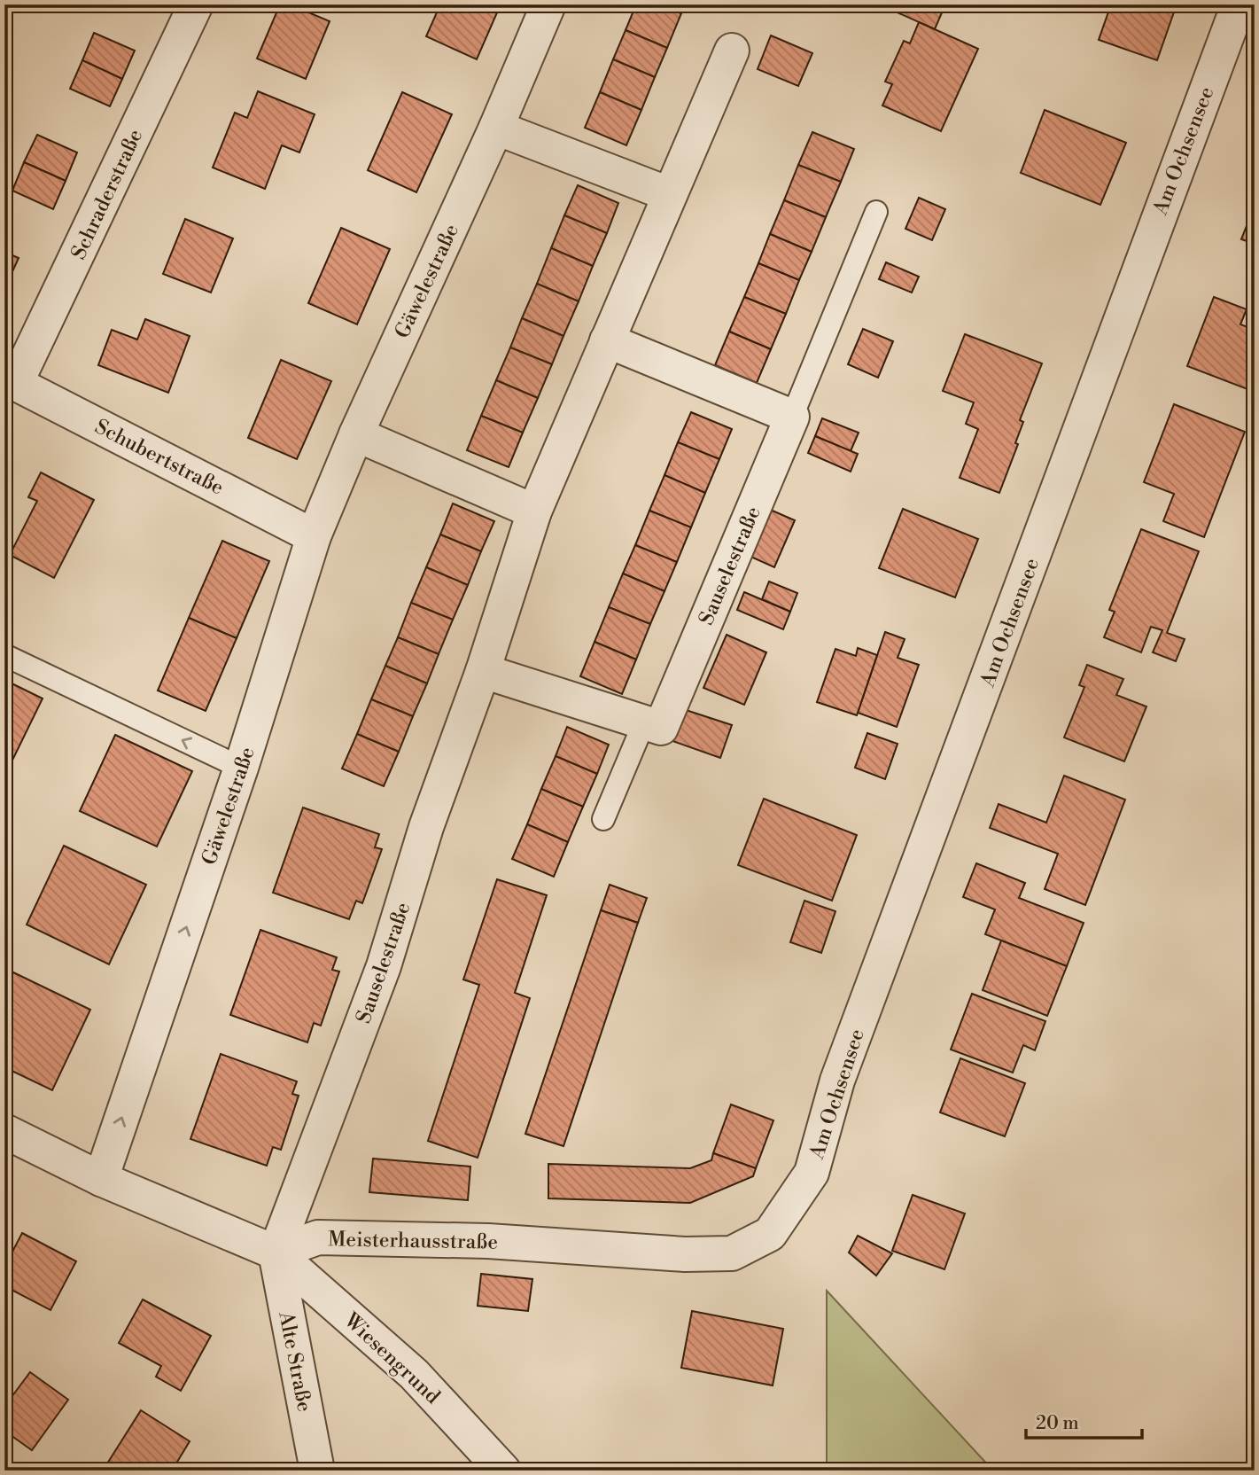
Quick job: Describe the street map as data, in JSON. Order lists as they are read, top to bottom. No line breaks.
{"streets":{"street":["Am Ochsensee","Schraderstraße","Gäwelestraße","Schubertstraße","Sauselestraße","Meisterhausstraße","Wiesengrund","Alte Straße"]},"crossings":[["Am Ochsensee","Meisterhausstraße"],["Schraderstraße","Schubertstraße"],["Gäwelestraße","Schubertstraße"],["Sauselestraße","Meisterhausstraße"],["Sauselestraße","Wiesengrund"],["Sauselestraße","Alte Straße"],["Meisterhausstraße","Wiesengrund"],["Meisterhausstraße","Alte Straße"],["Wiesengrund","Alte Straße"]],"scale_bar":"20 m"}
